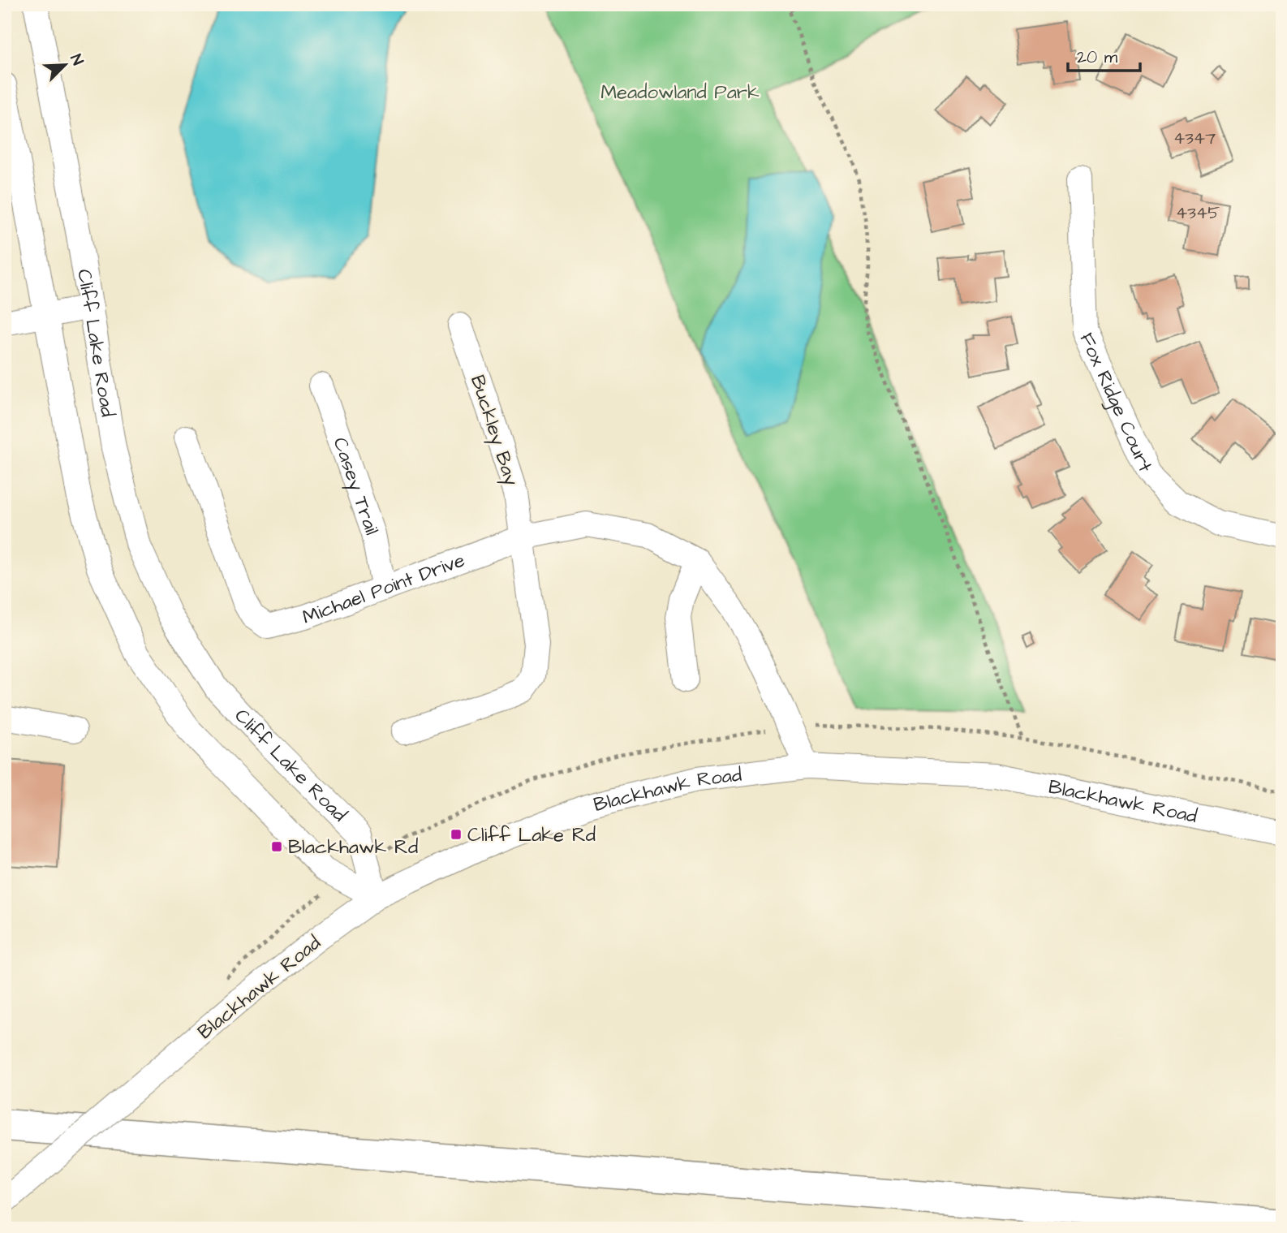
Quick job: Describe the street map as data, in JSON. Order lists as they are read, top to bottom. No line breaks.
{"streets":{"street":["Cliff Lake Road","Fox Ridge Court","Buckley Bay","Casey Trail","Michael Point Drive","Blackhawk Road"]},"crossings":[["Cliff Lake Road","Blackhawk Road"],["Buckley Bay","Michael Point Drive"],["Casey Trail","Michael Point Drive"],["Michael Point Drive","Blackhawk Road"]],"parks":["Meadowland Park"],"places":{"transit":["Cliff Lake Rd","Blackhawk Rd"]},"house_numbers":["4347","4345"],"scale_bar":"20 m","north":"top right"}
